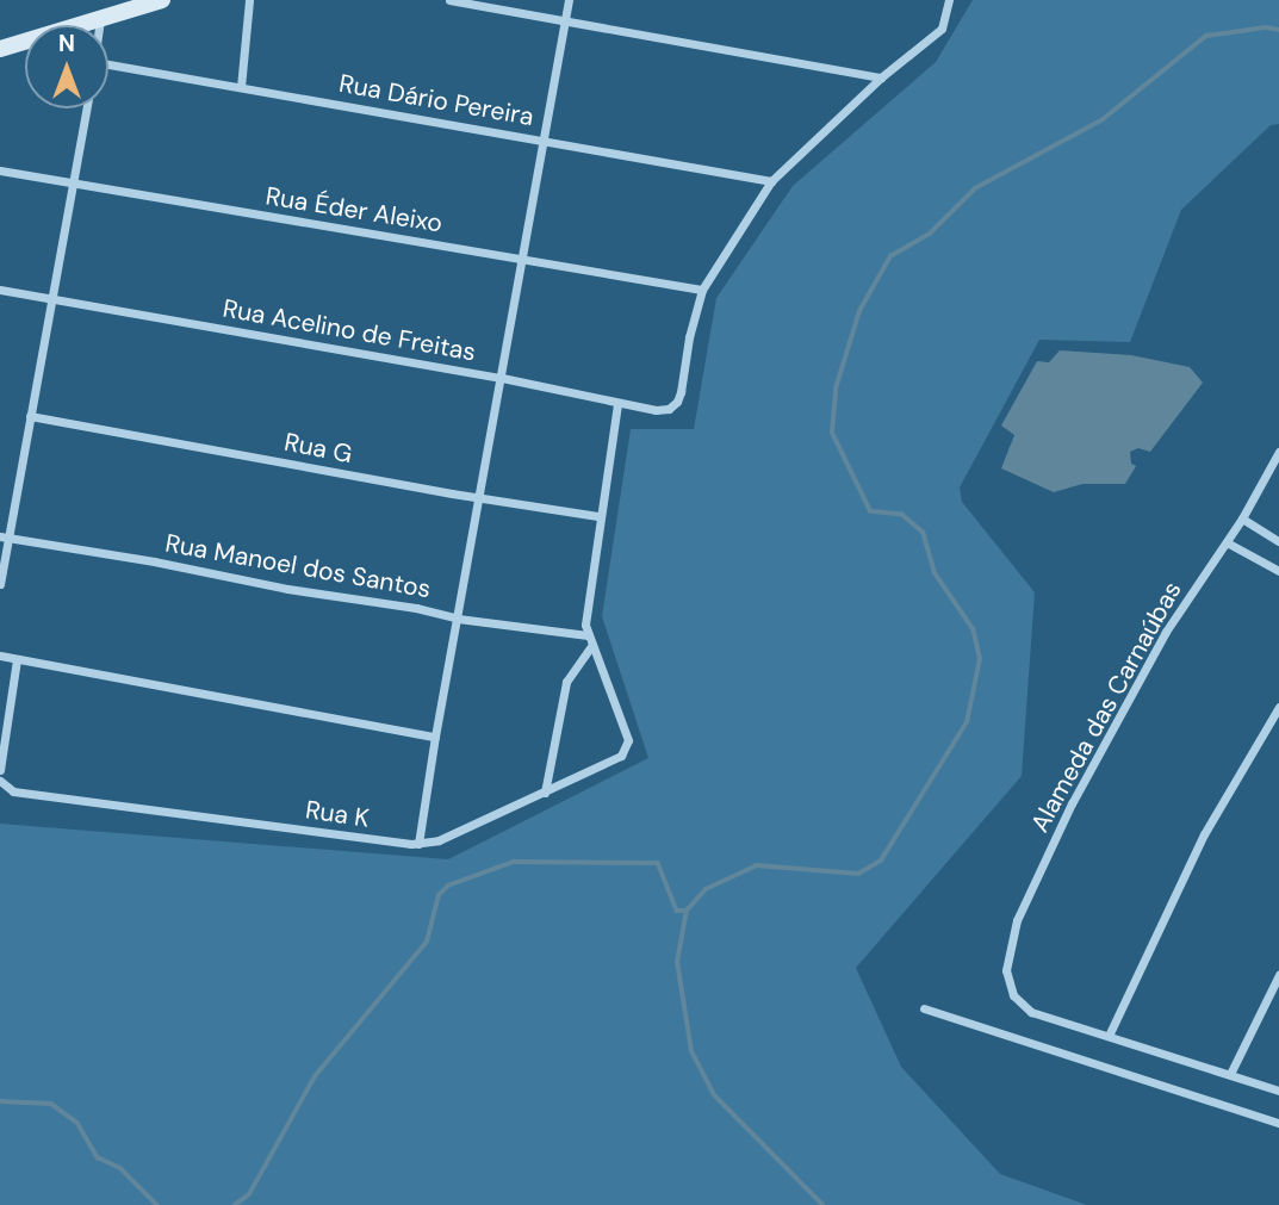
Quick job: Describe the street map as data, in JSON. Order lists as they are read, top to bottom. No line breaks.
{"streets":{"street":["Rua Dário Pereira","Rua Éder Aleixo","Rua Acelino de Freitas","Rua G","Rua Manoel dos Santos","Alameda das Carnaúbas","Rua K"]},"crossings":[["Rua Éder Aleixo","Rua Acelino de Freitas"]],"north":"top"}
